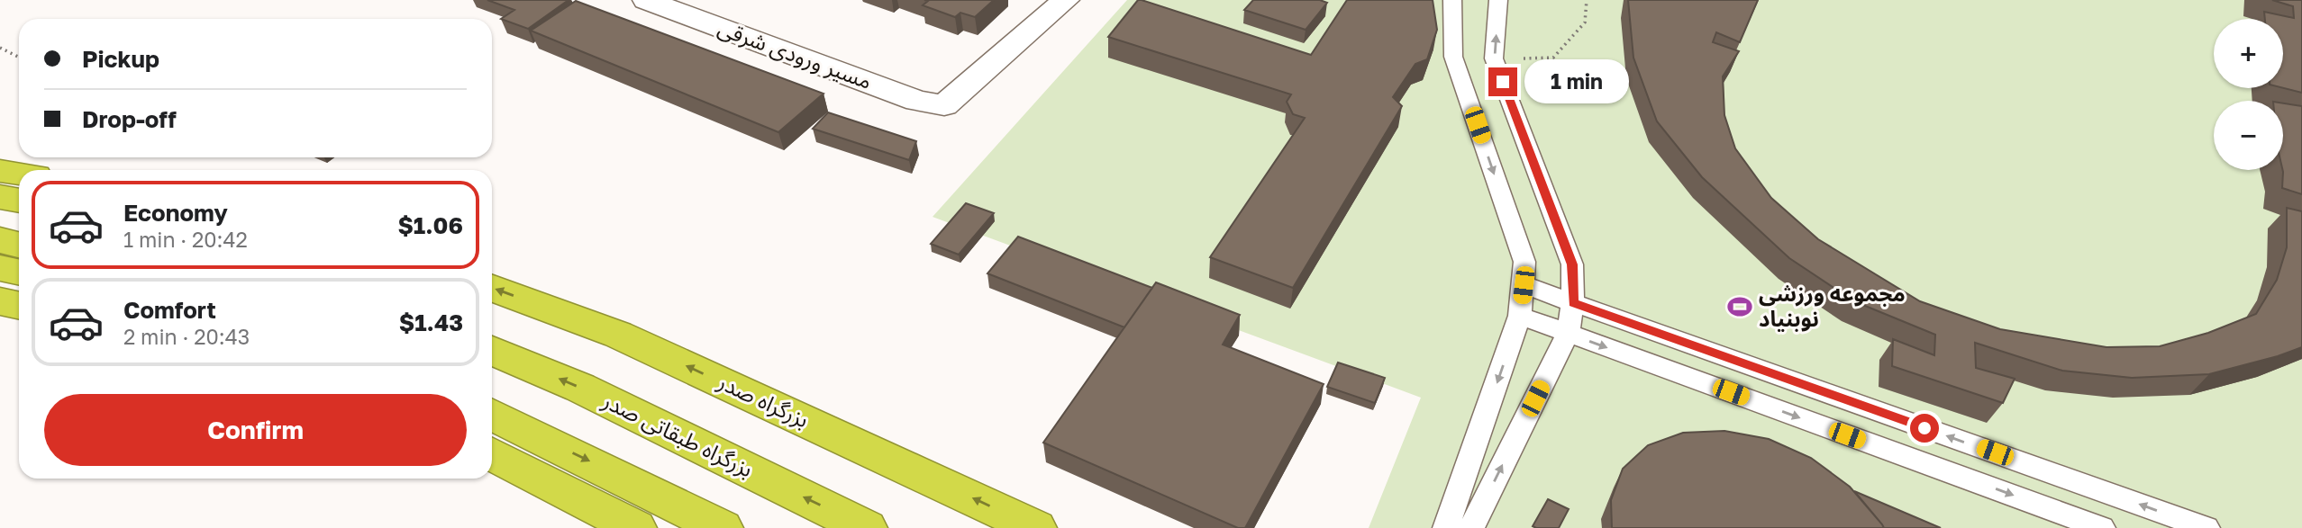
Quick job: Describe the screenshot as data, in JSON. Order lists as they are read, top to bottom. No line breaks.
{"streets":{"highway":["بزرگراه صدر","بزرگراه طبقاتی صدر"],"street":["مسیر ورودی شرقی"]},"places":{"sports":["مجموعه ورزشی نوبنیاد"]},"page":{"map_buttons":["+","−"],"banner":["Pickup","Drop-off"],"bubble":"1 min","list":[{"name":"Economy","note":"1 min · 20:42","value":"$1.06"},{"name":"Comfort","note":"2 min · 20:43","value":"$1.43"}],"buttons":"Confirm"}}
